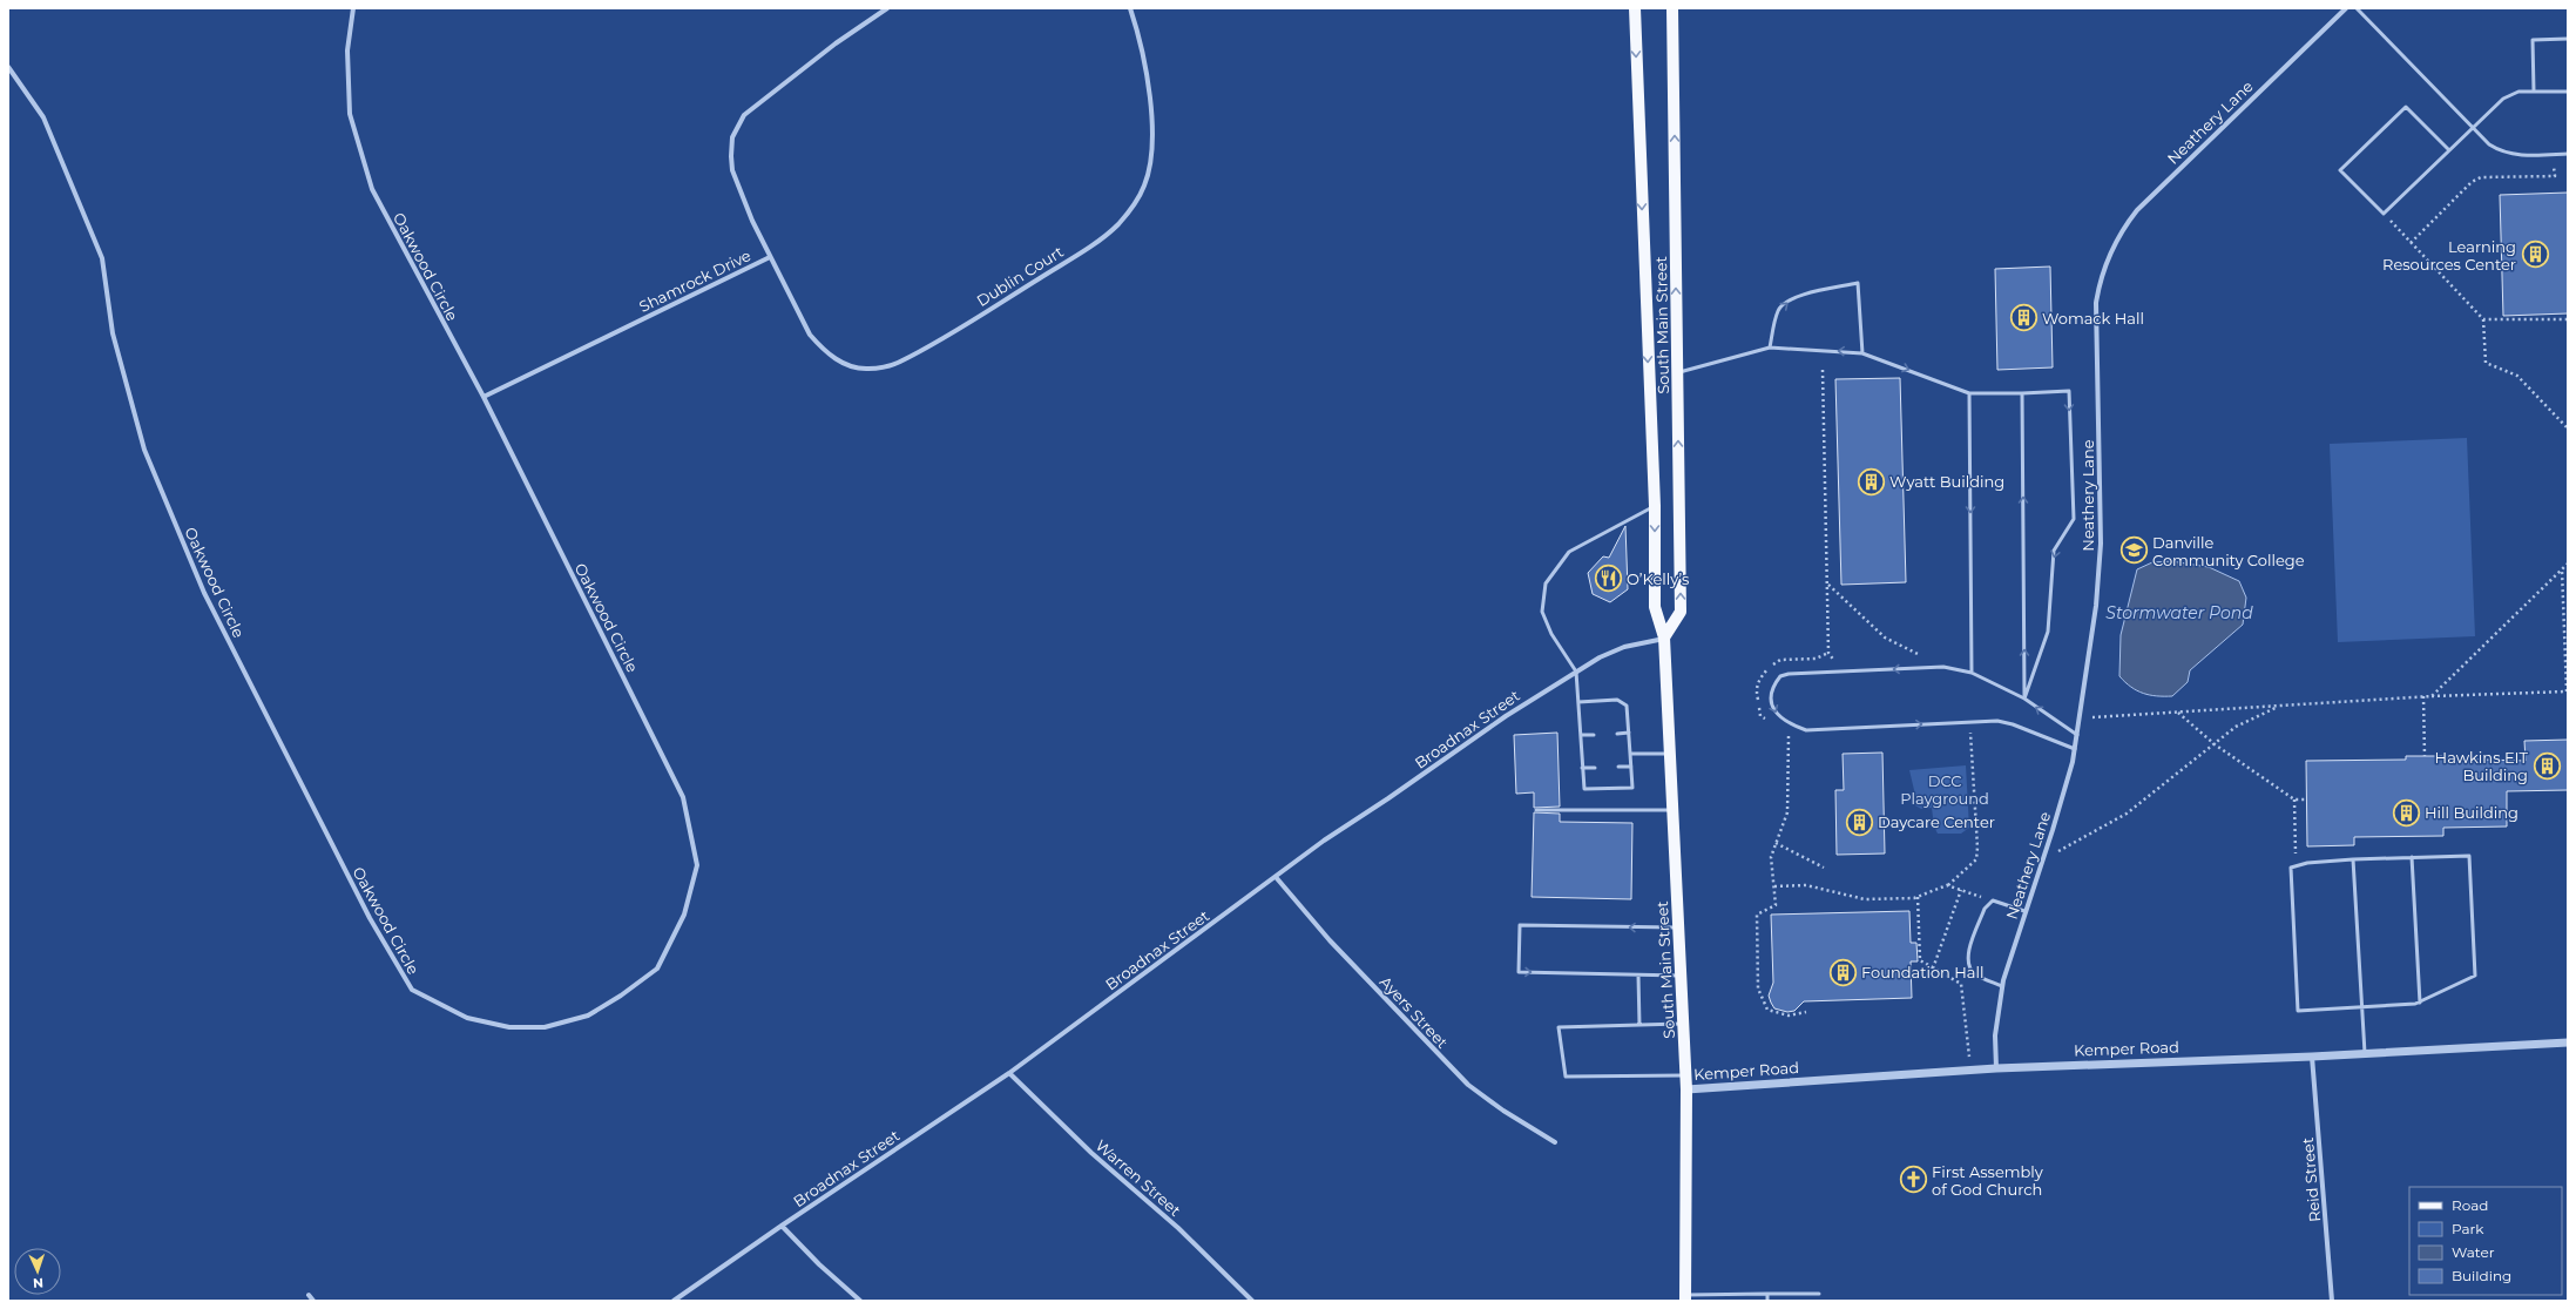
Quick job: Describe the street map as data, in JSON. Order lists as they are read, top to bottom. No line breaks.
{"streets":{"main road":["South Main Street"],"street":["Neathery Lane","Oakwood Circle","Dublin Court","Shamrock Drive","Broadnax Street","Ayers Street","Kemper Road","Warren Street","Reid Street"]},"crossings":[["Neathery Lane","Kemper Road"],["Oakwood Circle","Shamrock Drive"],["Dublin Court","Shamrock Drive"],["South Main Street","Broadnax Street"],["South Main Street","Kemper Road"],["Broadnax Street","Ayers Street"],["Broadnax Street","Warren Street"],["Kemper Road","Reid Street"]],"water":["Stormwater Pond"],"parks":["DCC Playground"],"places":{"building":["Learning Resources Center","Womack Hall","Wyatt Building","Hawkins EIT Building","Hill Building","Daycare Center","Foundation Hall"],"school or university":["Danville Community College"],"restaurant":["O’Kelly’s"],"church":["First Assembly of God Church"]},"legend":["Road","Park","Water","Building"],"north":"bottom"}
